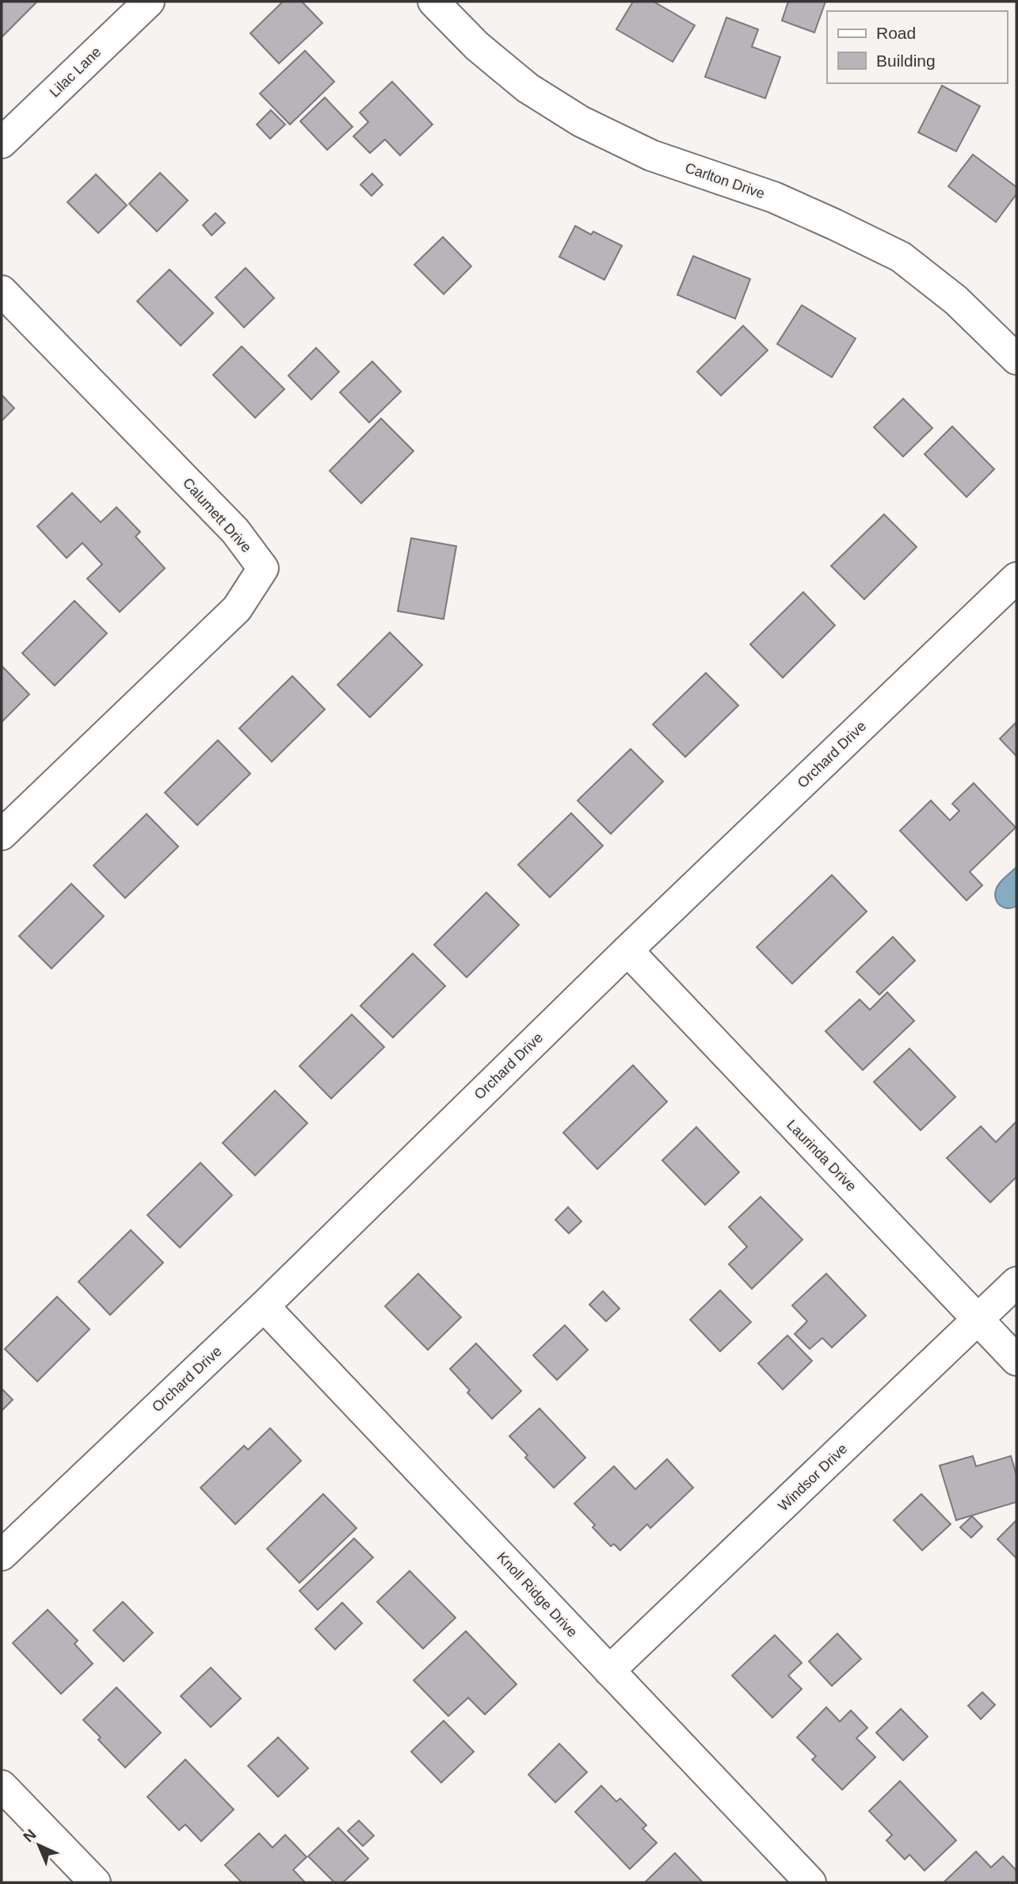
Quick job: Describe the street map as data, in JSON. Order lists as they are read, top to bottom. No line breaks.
{"streets":{"street":["Lilac Lane","Carlton Drive","Calumett Drive","Orchard Drive","Laurinda Drive","Windsor Drive","Knoll Ridge Drive"]},"crossings":[["Orchard Drive","Laurinda Drive"],["Orchard Drive","Knoll Ridge Drive"],["Laurinda Drive","Windsor Drive"],["Windsor Drive","Knoll Ridge Drive"]],"legend":["Road","Building"],"north":"top left"}
